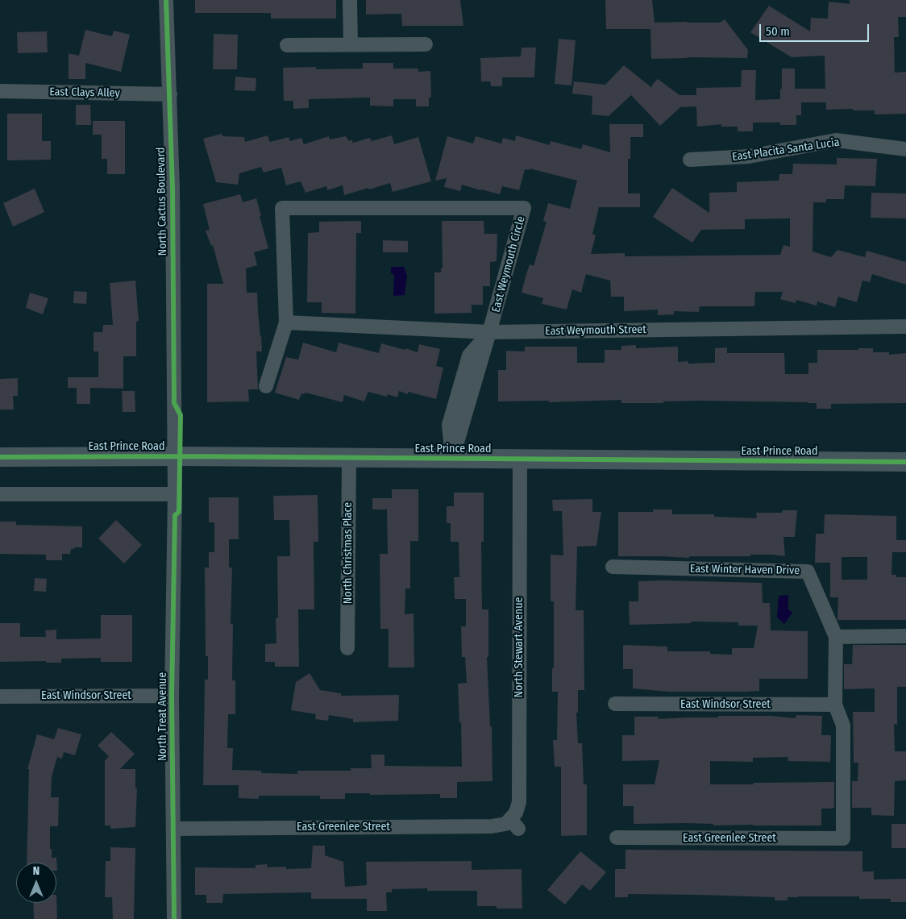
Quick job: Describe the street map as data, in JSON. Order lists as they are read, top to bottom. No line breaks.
{"streets":{"main road":["East Prince Road"],"street":["East Clays Alley","East Placita Santa Lucia","North Cactus Boulevard","East Weymouth Circle","East Weymouth Street","North Christmas Place","East Winter Haven Drive","North Stewart Avenue","East Windsor Street","North Treat Avenue","East Greenlee Street"]},"crossings":[["East Clays Alley","North Cactus Boulevard"],["North Cactus Boulevard","East Prince Road"],["North Cactus Boulevard","North Treat Avenue"],["East Weymouth Circle","East Weymouth Street"],["East Prince Road","North Christmas Place"],["East Prince Road","North Stewart Avenue"],["East Prince Road","North Treat Avenue"],["North Stewart Avenue","East Greenlee Street"],["East Windsor Street","North Treat Avenue"],["East Windsor Street","East Greenlee Street"],["North Treat Avenue","East Greenlee Street"]],"scale_bar":"50 m","north":"top"}
